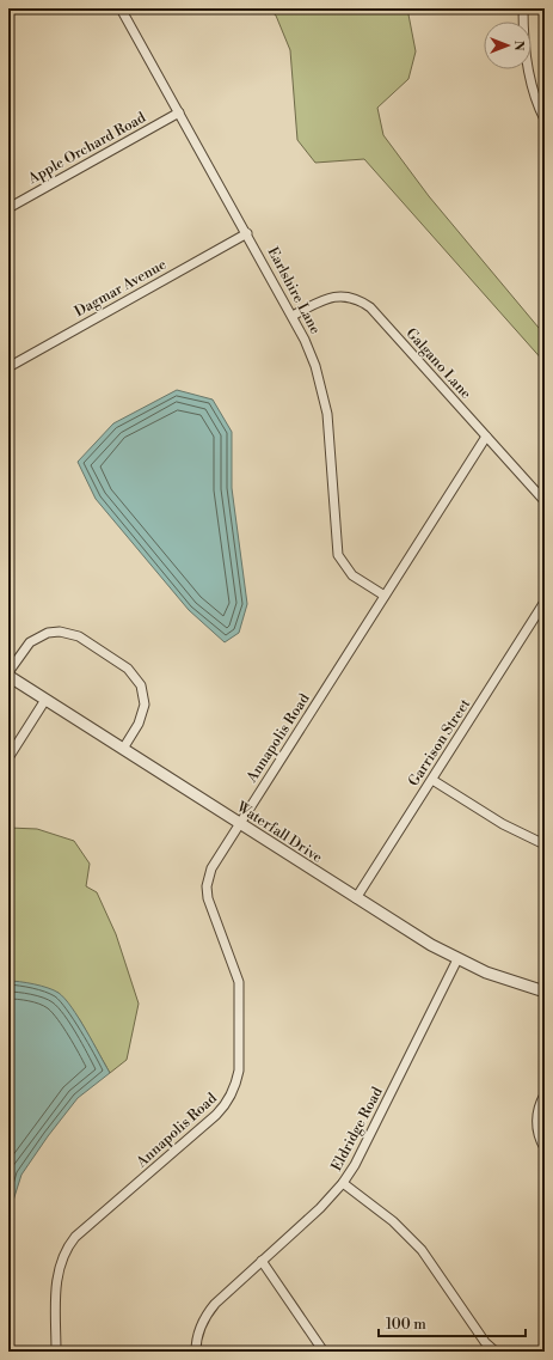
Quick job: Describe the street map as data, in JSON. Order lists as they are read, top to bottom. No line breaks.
{"streets":{"street":["Apple Orchard Road","Dagmar Avenue","Earlshire Lane","Galgano Lane","Annapolis Road","Garrison Street","Waterfall Drive","Eldridge Road"]},"crossings":[["Apple Orchard Road","Earlshire Lane"],["Dagmar Avenue","Earlshire Lane"],["Earlshire Lane","Galgano Lane"],["Earlshire Lane","Annapolis Road"],["Galgano Lane","Annapolis Road"],["Annapolis Road","Waterfall Drive"],["Garrison Street","Waterfall Drive"],["Waterfall Drive","Eldridge Road"]],"scale_bar":"100 m","north":"right"}
